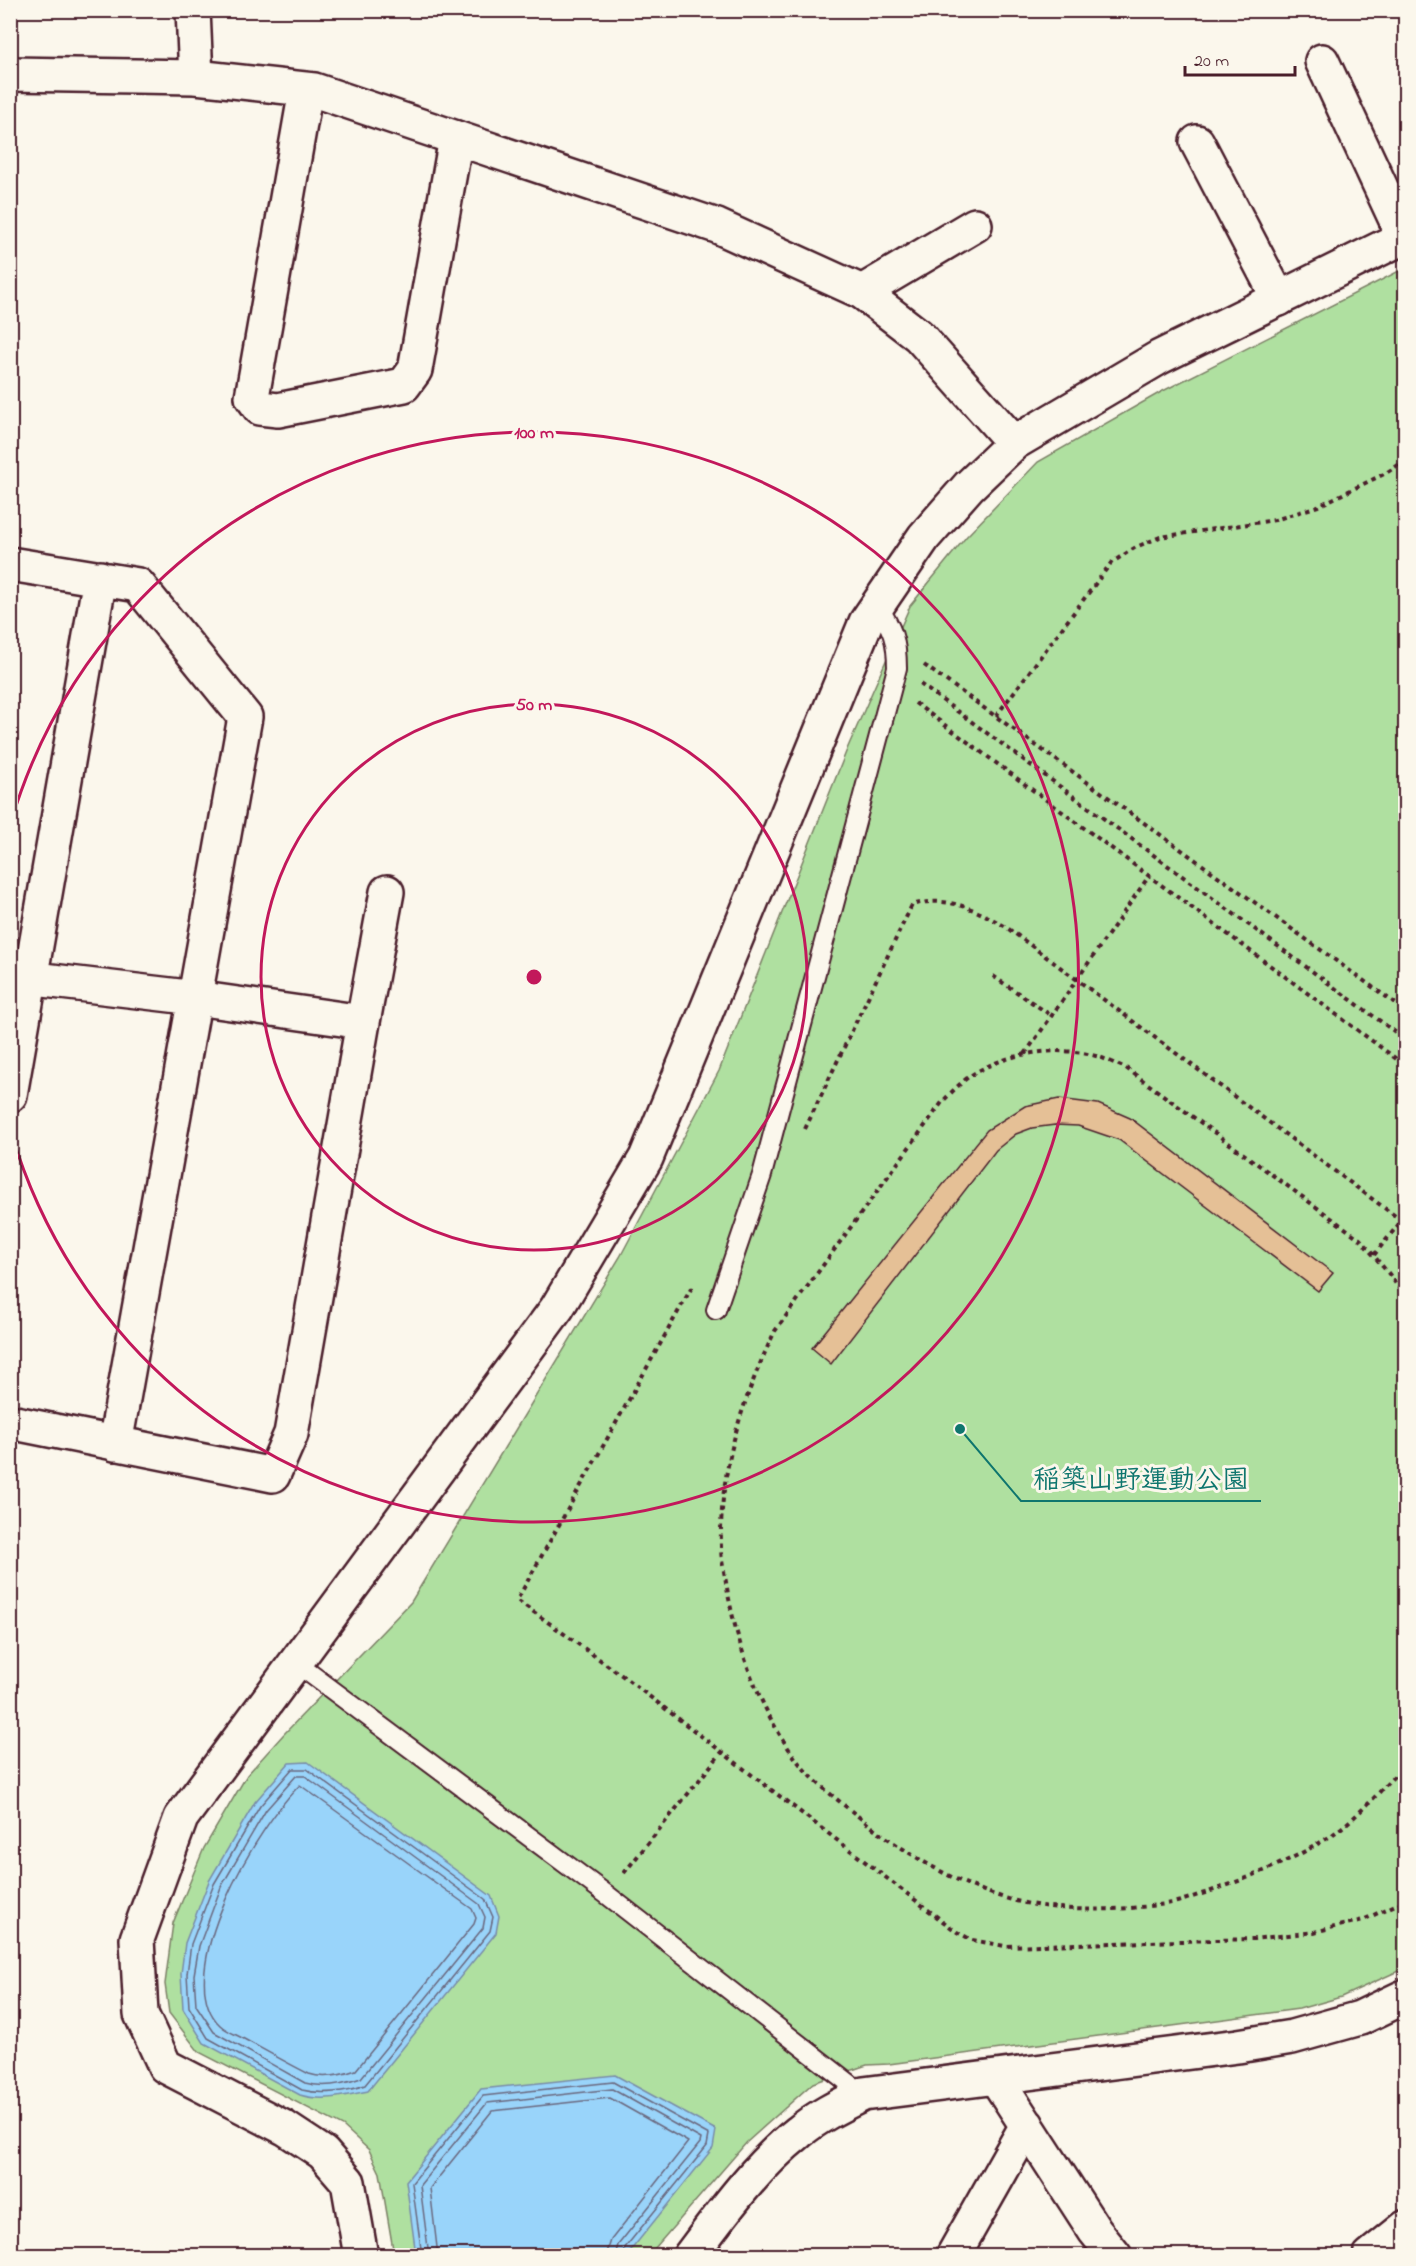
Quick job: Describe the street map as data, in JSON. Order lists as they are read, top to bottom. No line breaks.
{"places":["稲築山野運動公園"],"scale_bar":"20 m","rings":["100 m","50 m"]}
